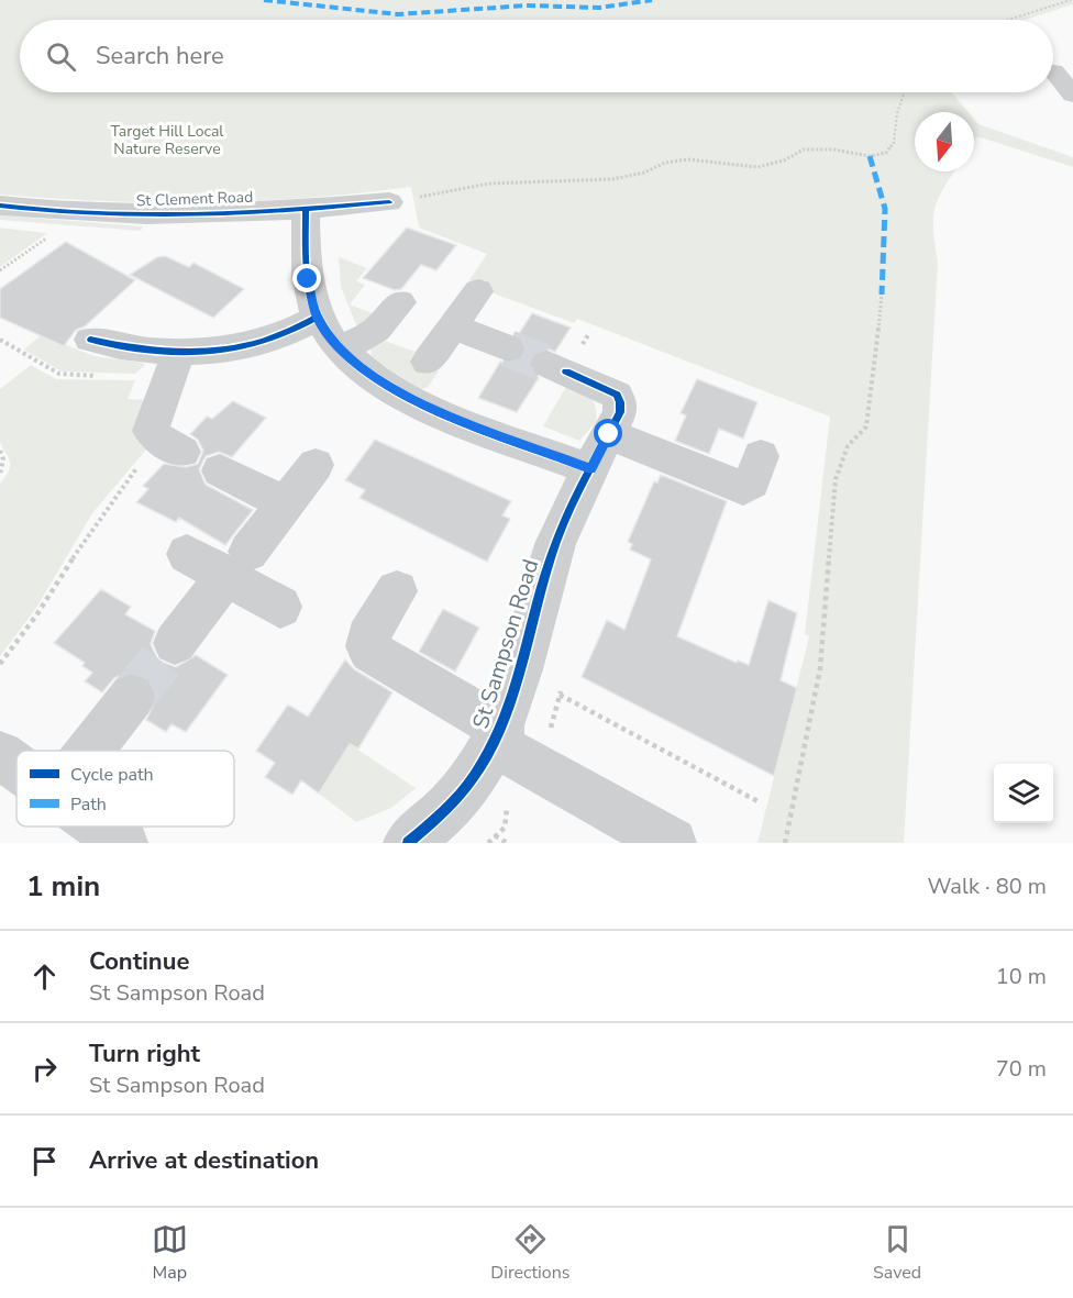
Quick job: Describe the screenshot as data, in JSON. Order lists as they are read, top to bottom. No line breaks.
{"streets":{"street":["St Clement Road","St Sampson Road"]},"parks":["Target Hill Local Nature Reserve"],"legend":["Cycle path","Path"],"north":"bottom","page":{"search":"Search here","heading":["1 min","Walk · 80 m"],"list":[["Continue","St Sampson Road","10 m"],["Turn right","St Sampson Road","70 m"],"Arrive at destination"],"nav":["Map","Directions","Saved"]}}
